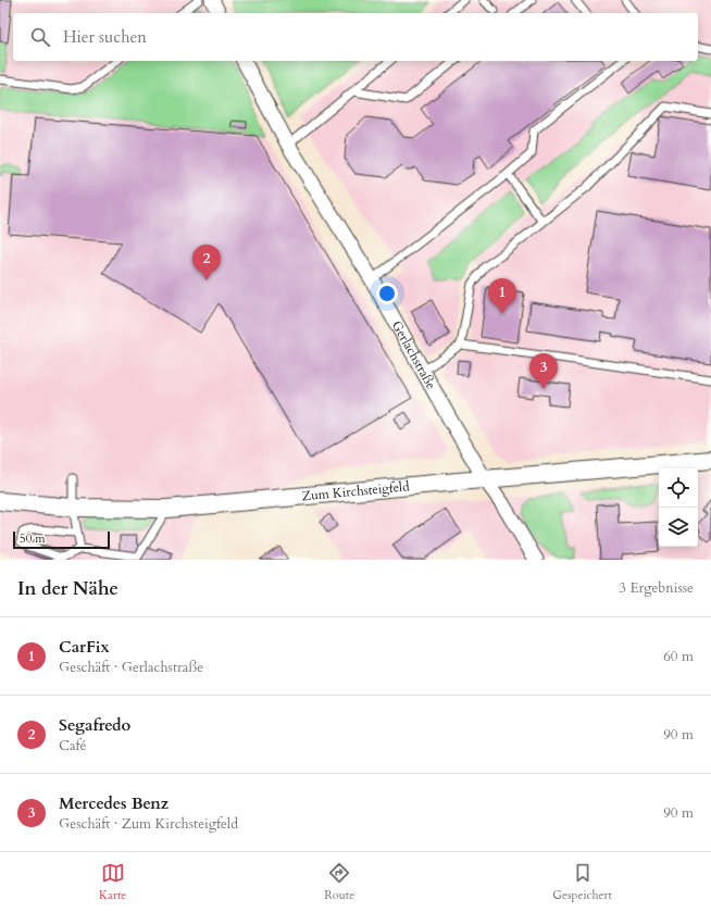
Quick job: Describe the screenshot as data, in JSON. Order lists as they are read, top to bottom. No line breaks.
{"streets":{"street":["Gerlachstraße","Zum Kirchsteigfeld"]},"crossings":[["Gerlachstraße","Zum Kirchsteigfeld"]],"scale_bar":"50 m","page":{"search":"Hier suchen","pins":["2","1","3"],"scale":"50 m","heading":["In der Nähe","3 Ergebnisse"],"list":[{"mark":"1","name":"CarFix","note":"Geschäft · Gerlachstraße","value":"60 m"},{"mark":"2","name":"Segafredo","note":"Café","value":"90 m"},{"mark":"3","name":"Mercedes Benz","note":"Geschäft · Zum Kirchsteigfeld","value":"90 m"}],"nav":["Karte","Route","Gespeichert"]}}
